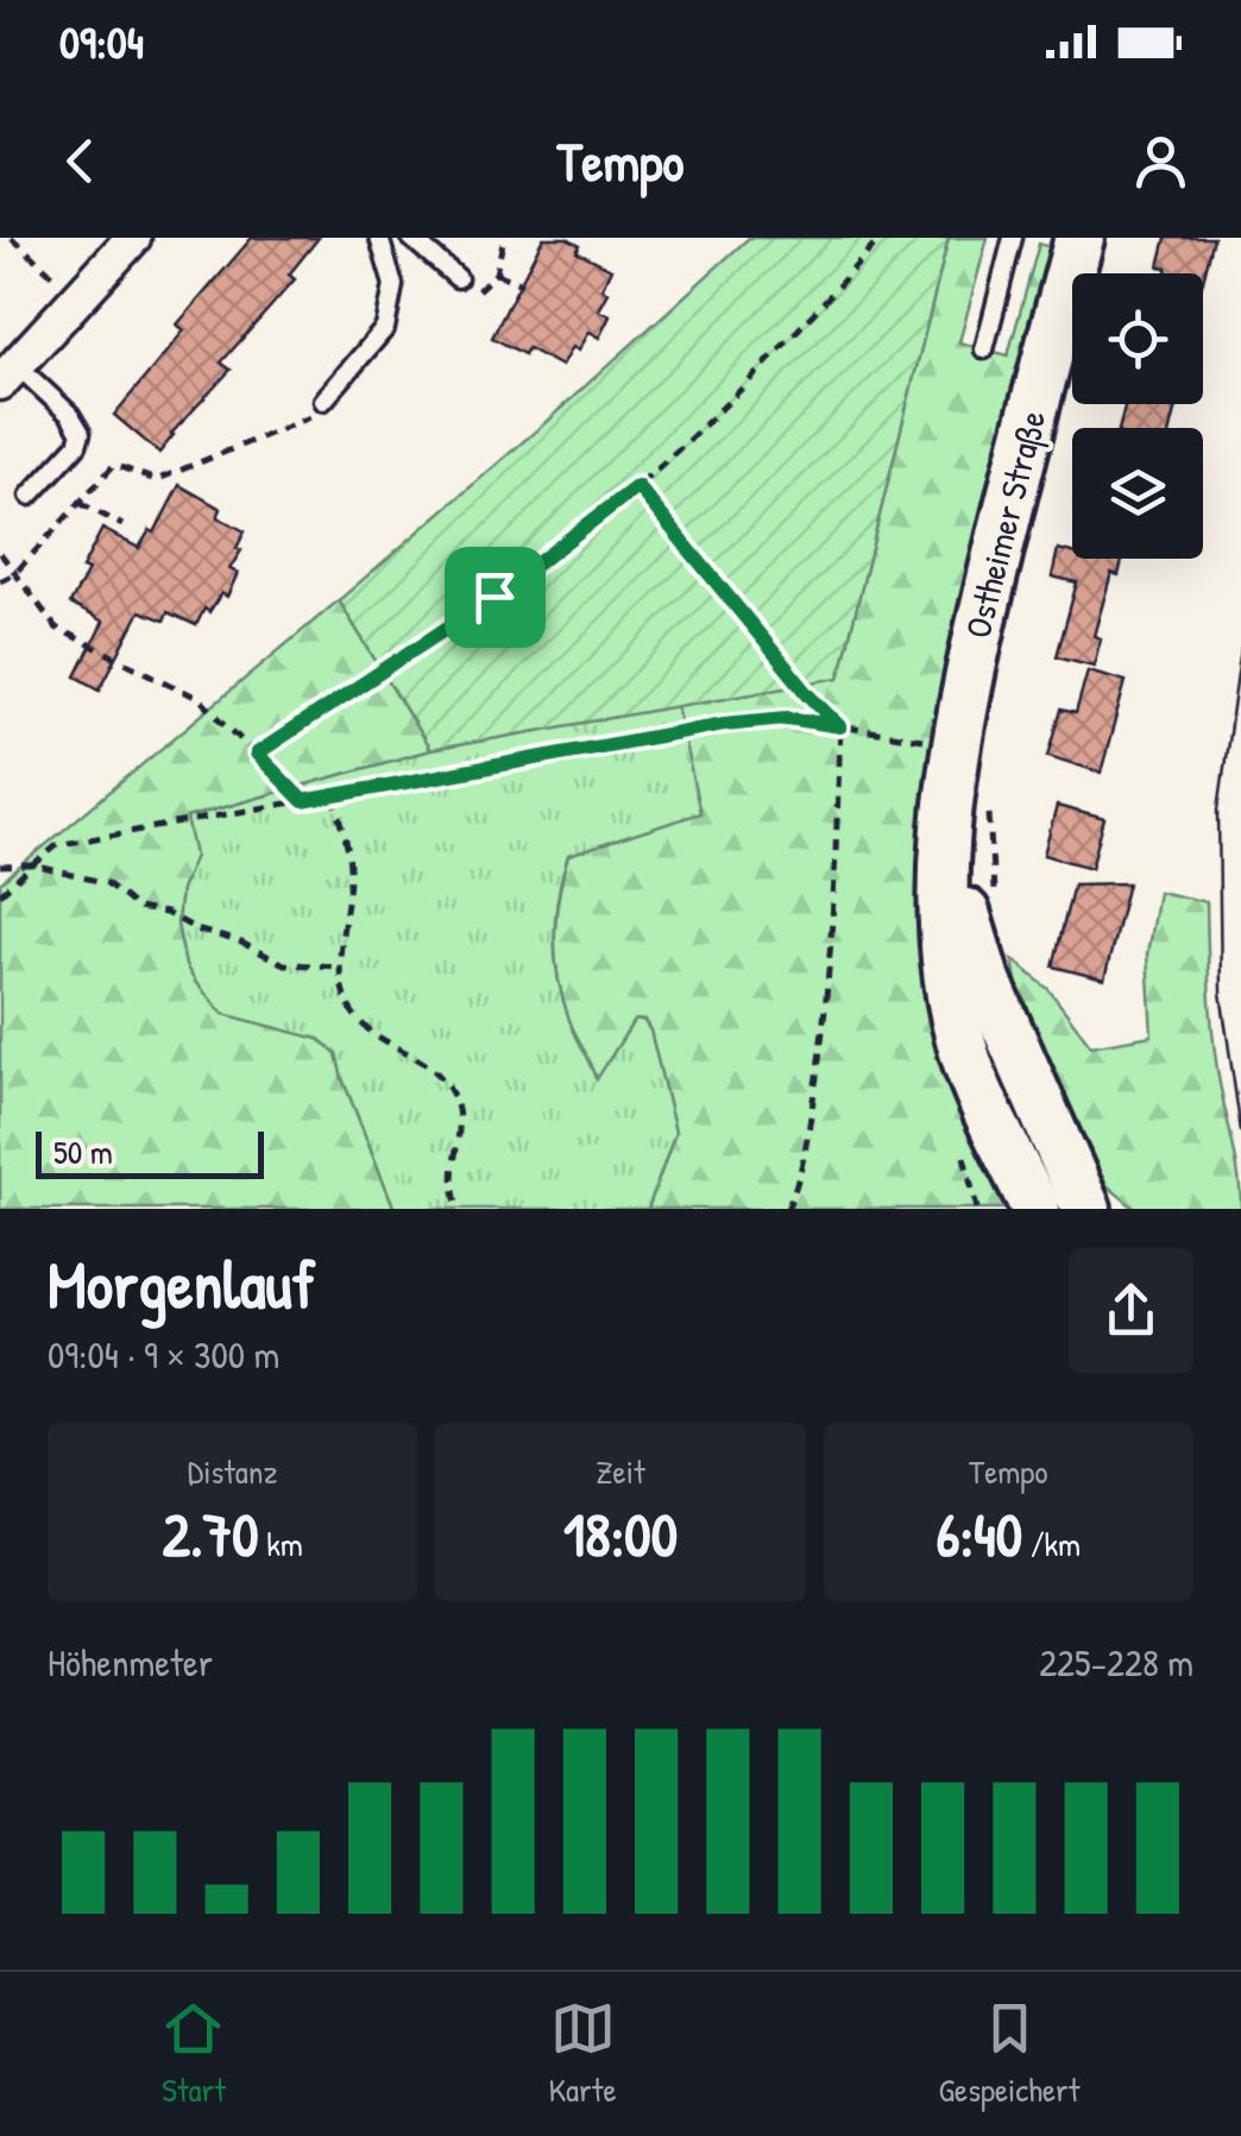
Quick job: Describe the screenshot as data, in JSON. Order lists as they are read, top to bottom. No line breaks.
{"streets":{"main road":["Ostheimer Straße"]},"scale_bar":"50 m","page":{"status":"09:04","header":"Tempo","scale":"50 m","heading":["Morgenlauf","09:04 · 9 × 300 m"],"stats":[["Distanz","2.70 km"],["Zeit","18:00"],["Tempo","6:40 /km"]],"chart":["Höhenmeter","225–228 m"],"tabs":["Start","Karte","Gespeichert"]}}
